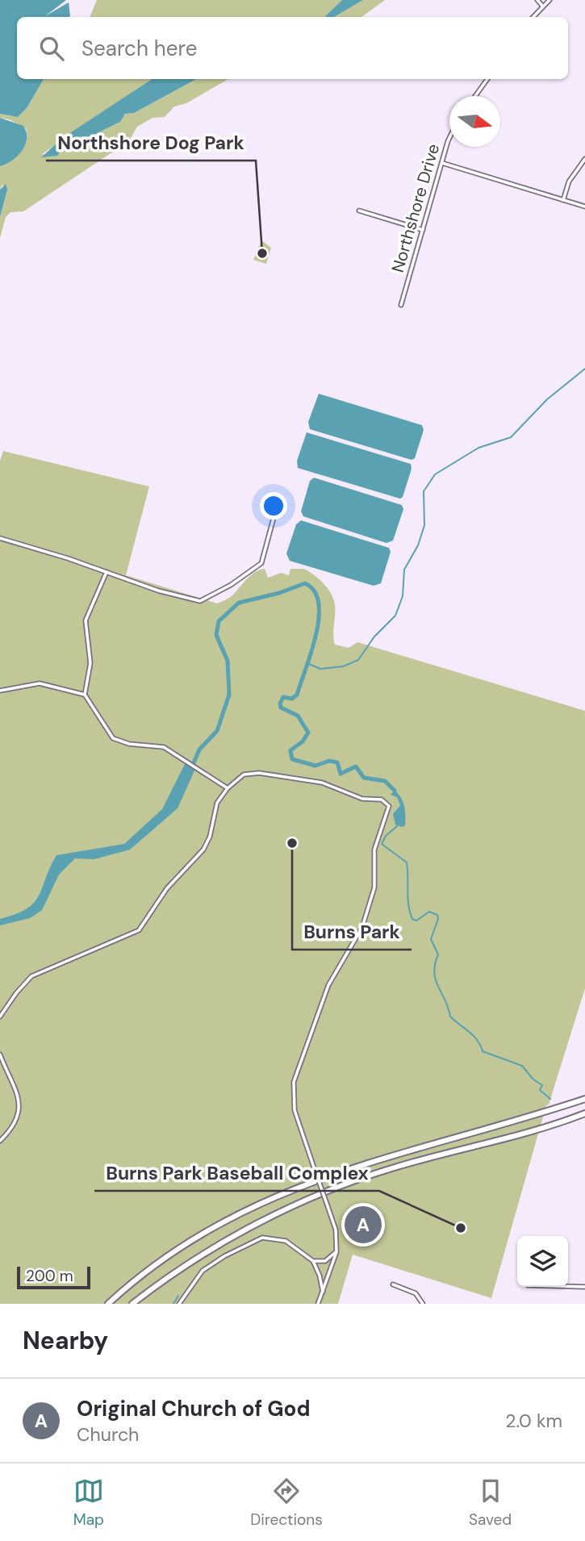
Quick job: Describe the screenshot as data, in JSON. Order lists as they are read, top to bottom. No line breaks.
{"streets":{"street":["Northshore Drive"]},"places":["Northshore Dog Park","Burns Park","Burns Park Baseball Complex"],"scale_bar":"200 m","north":"right","page":{"search":"Search here","pins":"A","scale":"200 m","heading":"Nearby","list":[{"mark":"A","name":"Original Church of God","note":"Church","value":"2.0 km"}],"nav":["Map","Directions","Saved"]}}
